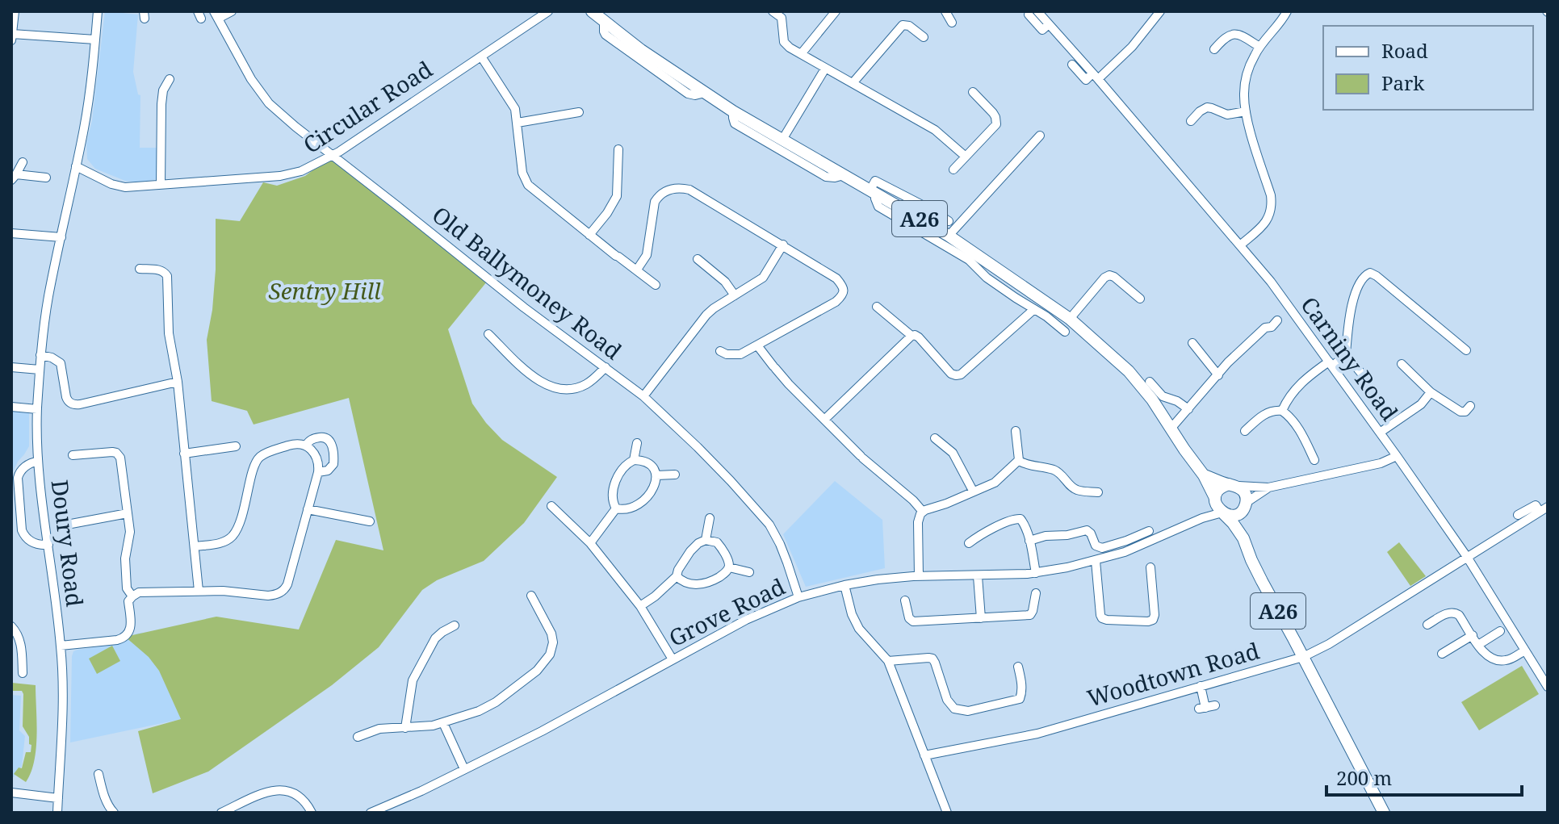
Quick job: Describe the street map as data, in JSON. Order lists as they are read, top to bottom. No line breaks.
{"streets":{"main road":["A26"],"street":["Circular Road","Old Ballymoney Road","Carniny Road","Doury Road","Grove Road","Woodtown Road"]},"crossings":[["Circular Road","Old Ballymoney Road"],["Circular Road","Doury Road"],["A26","Grove Road"],["A26","Woodtown Road"],["Old Ballymoney Road","Grove Road"],["Carniny Road","Woodtown Road"]],"parks":["Sentry Hill"],"legend":["Road","Park"],"scale_bar":"200 m"}
